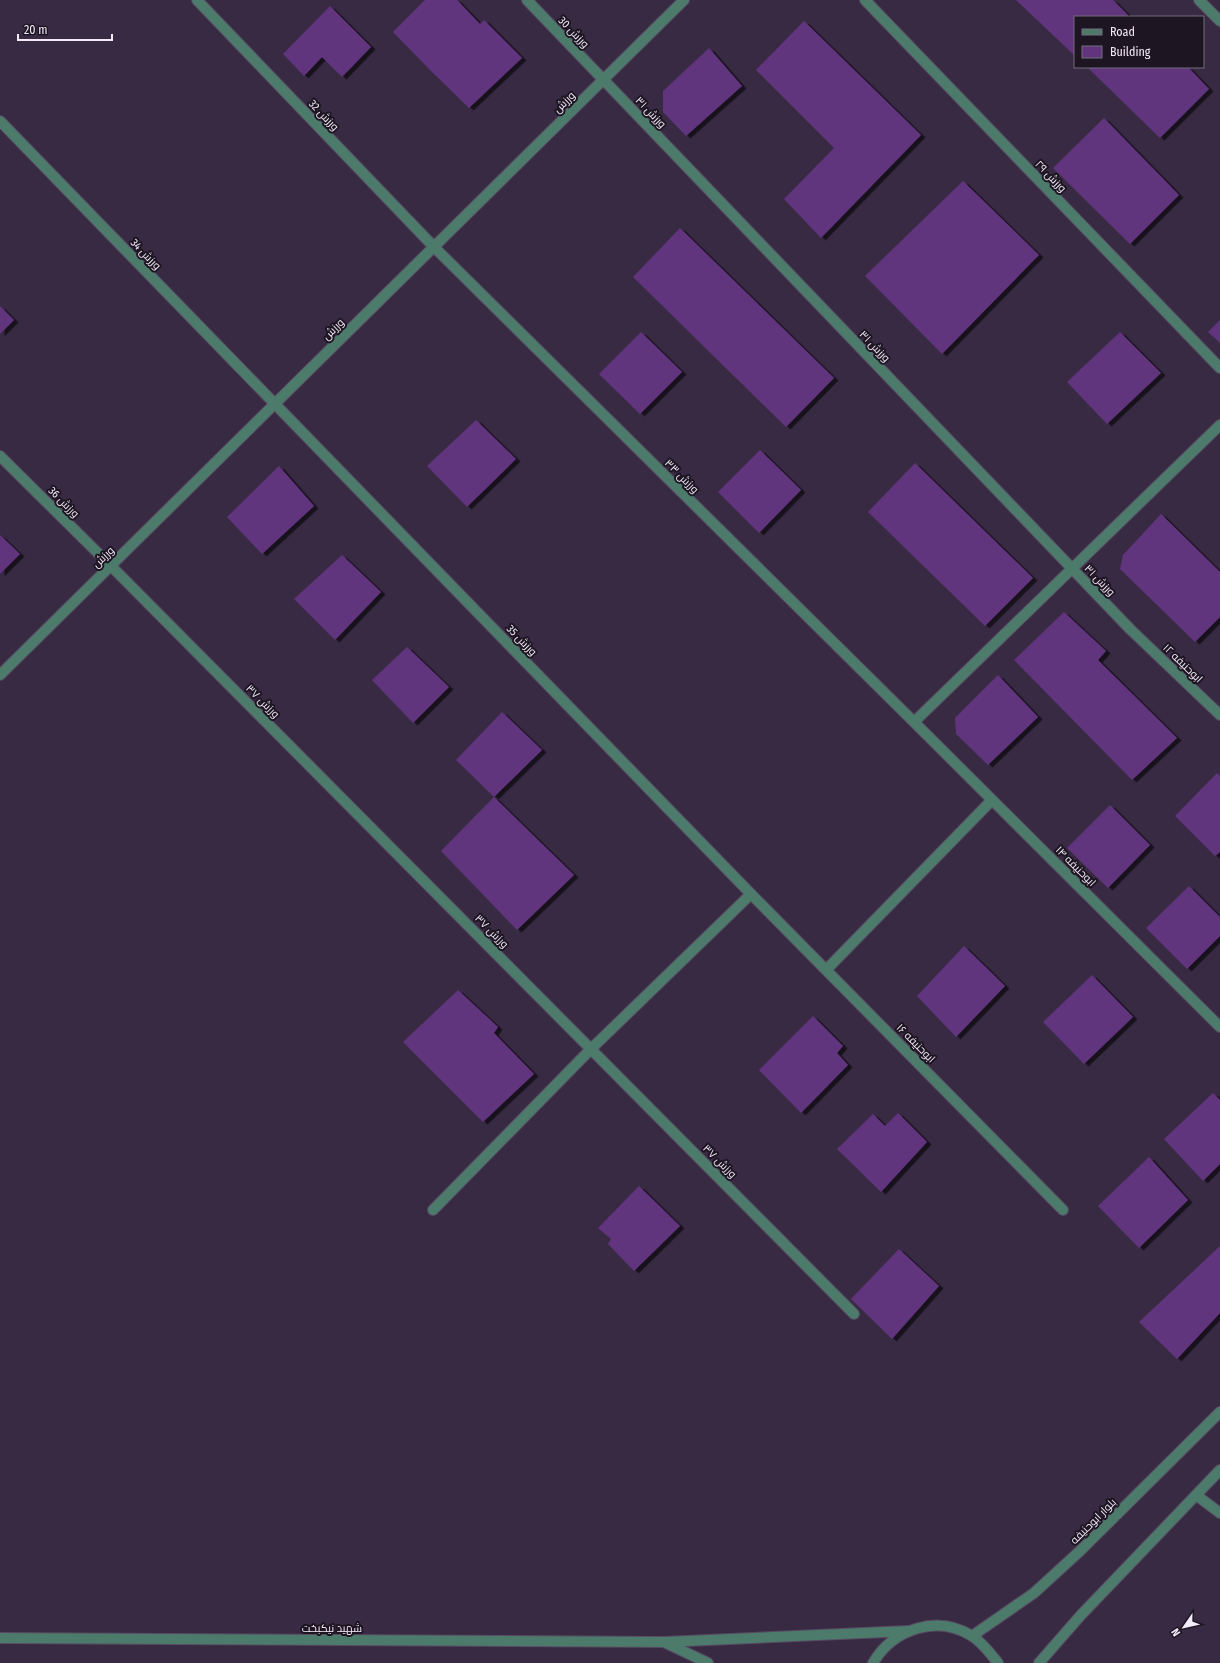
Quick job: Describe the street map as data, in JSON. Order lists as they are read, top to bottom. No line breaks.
{"streets":{"street":["ورزش 30","ورزش","ورزش ۳۱","ورزش 32","ورزش ۲۹","ورزش 34","ورزش ۳۳","ورزش 36","ورزش 35","ابوحنیفه ۱۲","ورزش ۳۷","ابوحنیفه ۱۴","ابوحنیفه ۱۶","بلوار ابوحنیفه","شهید نیکبخت"]},"crossings":[["ورزش 30","ورزش"],["ورزش 30","ورزش ۳۱"],["ورزش","ورزش ۳۱"],["ورزش","ورزش 32"],["ورزش","ورزش 34"],["ورزش","ورزش ۳۳"],["ورزش","ورزش 36"],["ورزش","ورزش 35"],["ورزش","ورزش ۳۷"],["ورزش ۳۱","ابوحنیفه ۱۲"],["ورزش 32","ورزش ۳۳"],["ورزش 34","ورزش 35"],["ورزش ۳۳","ابوحنیفه ۱۴"],["ورزش 36","ورزش ۳۷"],["ورزش 35","ابوحنیفه ۱۶"]],"legend":["Road","Building"],"scale_bar":"20 m","north":"bottom left"}
